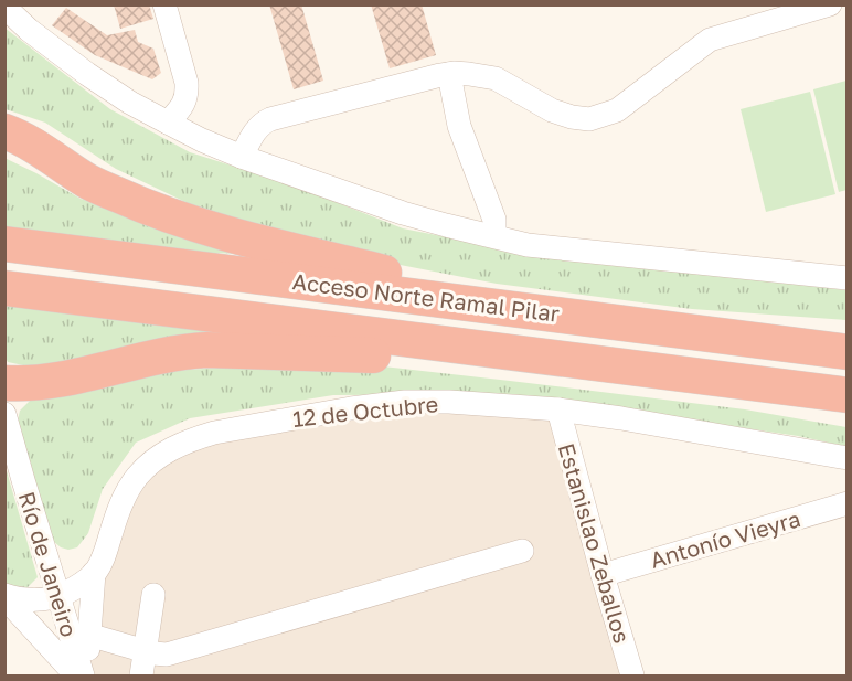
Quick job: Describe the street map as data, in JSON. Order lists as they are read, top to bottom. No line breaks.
{"streets":{"highway":["Acceso Norte Ramal Pilar"],"street":["12 de Octubre","Antonío Vieyra","Estanislao Zeballos","Río de Janeiro"]},"crossings":[["12 de Octubre","Estanislao Zeballos"],["12 de Octubre","Río de Janeiro"],["Antonío Vieyra","Estanislao Zeballos"]]}
